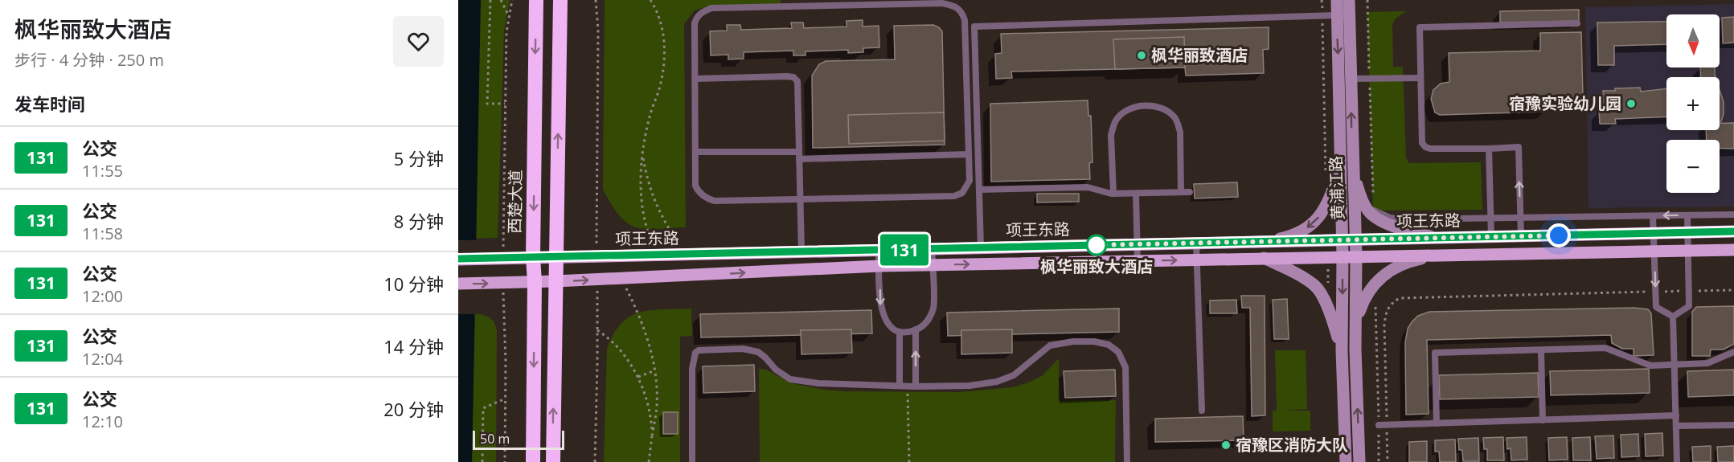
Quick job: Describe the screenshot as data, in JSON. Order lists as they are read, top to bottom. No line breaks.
{"streets":{"highway":["西楚大道"],"main road":["项王东路"],"street":["黄浦江路"]},"crossings":[["黄浦江路","项王东路"],["西楚大道","项王东路"]],"places":["枫华丽致酒店","宿豫实验幼儿园","枫华丽致大酒店","宿豫区消防大队"],"lines":["bus line 131"],"scale_bar":"50 m","north":"bottom","page":{"heading":[["枫华丽致大酒店","步行 · 4 分钟 · 250 m"],"发车时间"],"on_map":"131","map_buttons":["+","−"],"list":[{"mark":"131","name":"公交","note":"11:55","value":"5 分钟"},{"mark":"131","name":"公交","note":"11:58","value":"8 分钟"},{"mark":"131","name":"公交","note":"12:00","value":"10 分钟"},{"mark":"131","name":"公交","note":"12:04","value":"14 分钟"},{"mark":"131","name":"公交","note":"12:10","value":"20 分钟"}],"scale":"50 m"}}
